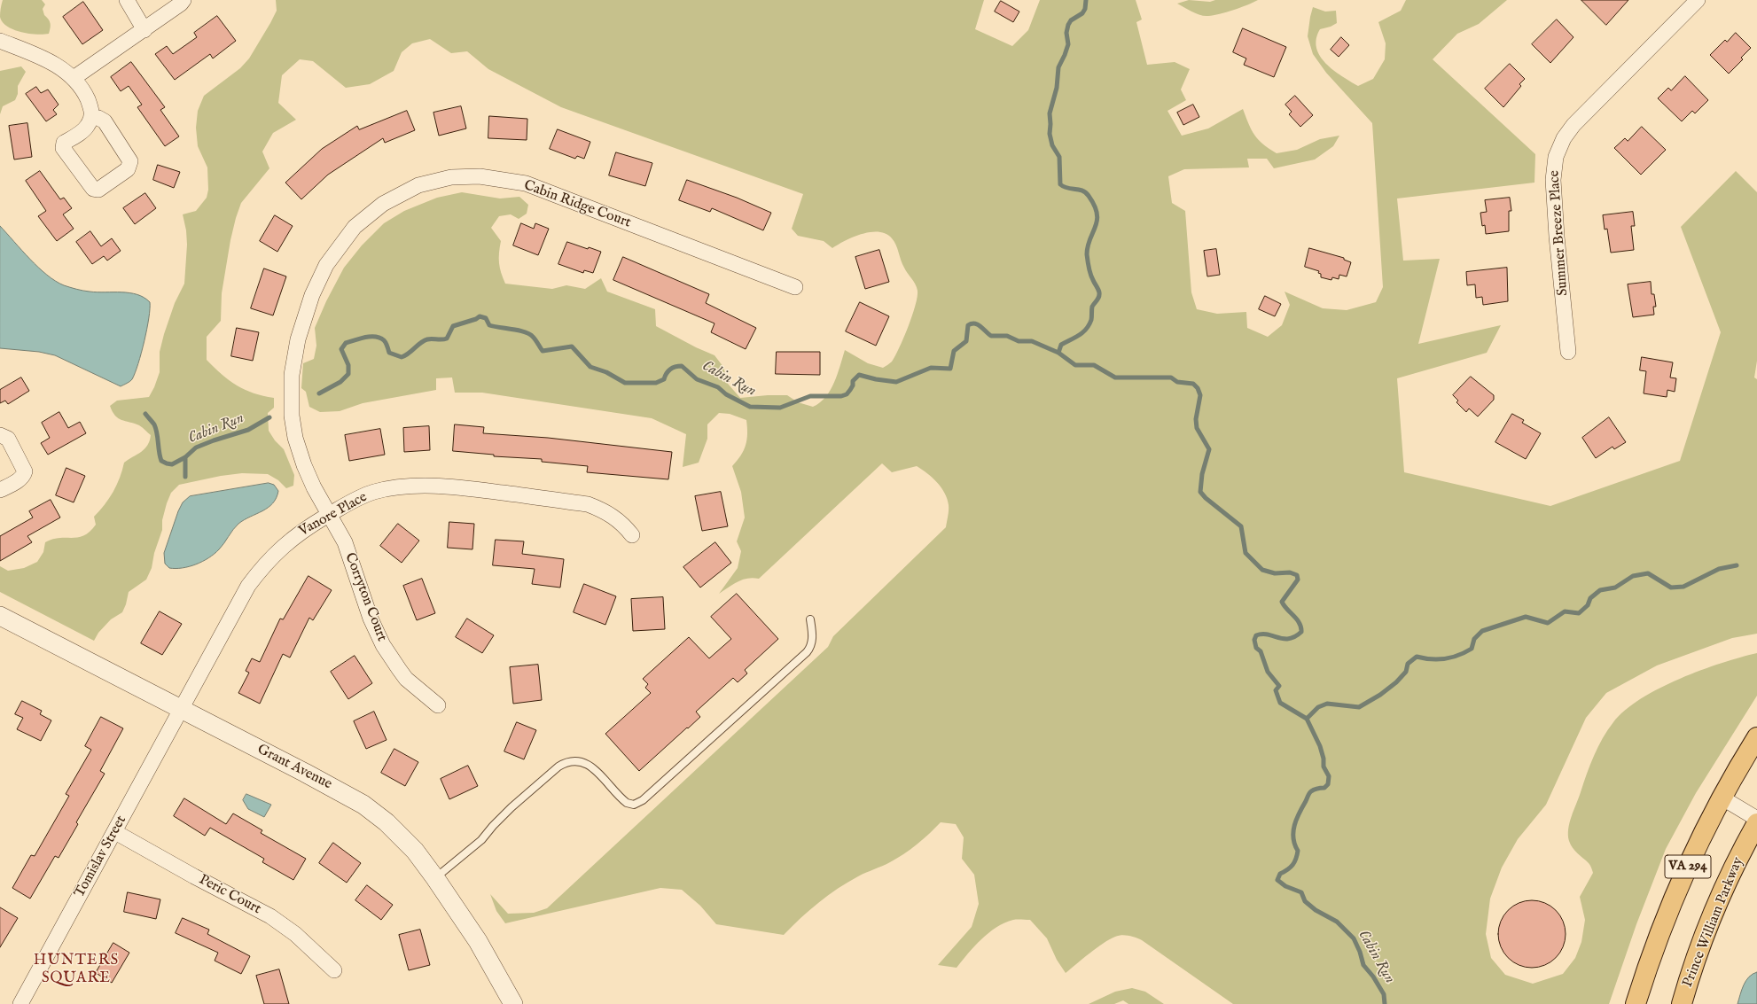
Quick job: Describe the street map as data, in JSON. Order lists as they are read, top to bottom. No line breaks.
{"streets":{"highway":["VA 294","Prince William Parkway"],"street":["Cabin Ridge Court","Summer Breeze Place","Vanore Place","Corryton Court","Grant Avenue","Tomislav Street","Peric Court"]},"crossings":[["Cabin Ridge Court","Vanore Place"],["Cabin Ridge Court","Corryton Court"],["Vanore Place","Corryton Court"],["Vanore Place","Grant Avenue"],["Vanore Place","Tomislav Street"],["Grant Avenue","Tomislav Street"],["Tomislav Street","Peric Court"]],"districts":["HUNTERS SQUARE"],"water":["Cabin Run"]}
